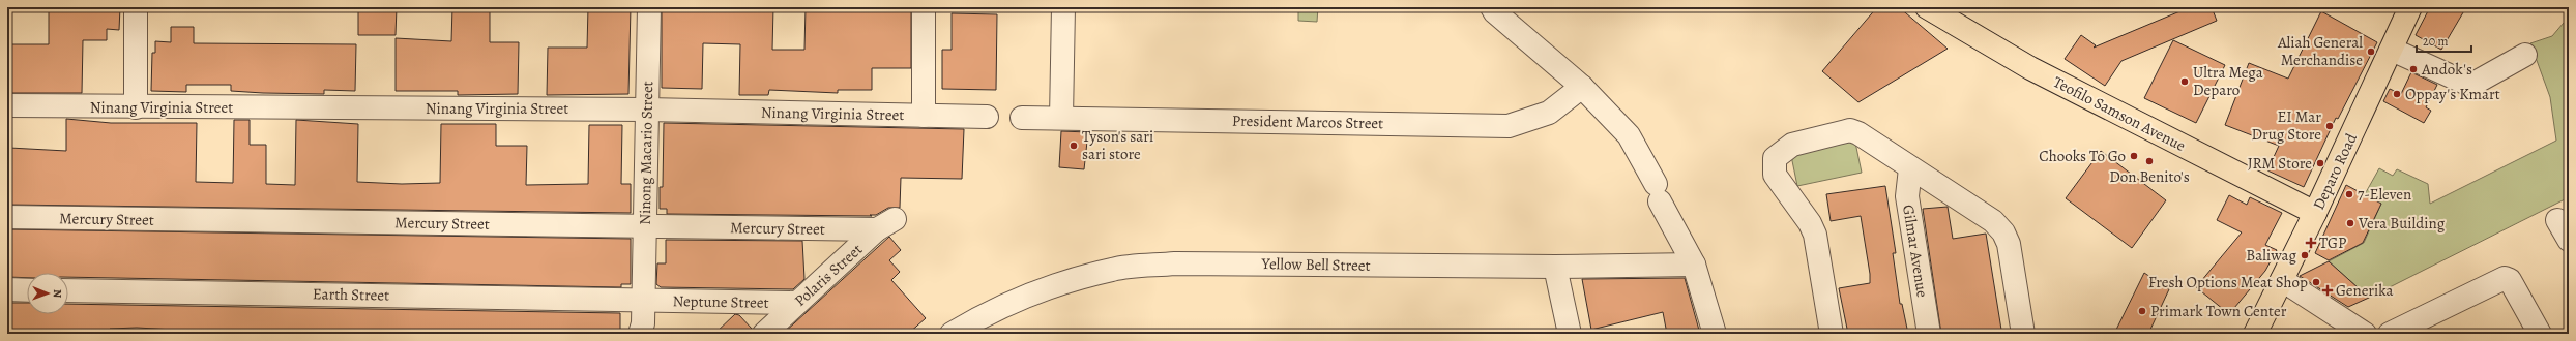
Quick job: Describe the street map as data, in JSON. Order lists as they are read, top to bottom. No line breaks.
{"streets":{"main road":["Teofilo Samson Avenue","Deparo Road"],"street":["Ninang Virginia Street","President Marcos Street","Ninong Macario Street","Mercury Street","Gilmar Avenue","Yellow Bell Street","Polaris Street","Earth Street","Neptune Street"]},"crossings":[["Ninang Virginia Street","Ninong Macario Street"],["Teofilo Samson Avenue","Deparo Road"],["Ninong Macario Street","Mercury Street"],["Ninong Macario Street","Earth Street"],["Ninong Macario Street","Neptune Street"],["Mercury Street","Polaris Street"],["Polaris Street","Neptune Street"],["Earth Street","Neptune Street"]],"places":{"other":["Aliah General Merchandise","Andok's","Ultra Mega Deparo","Oppay's Kmart","EI Mar Drug Store","Tyson's sari sari store","Chooks To Go","Don Benito's","JRM Store","7-Eleven","Vera Building","Baliwag","Fresh Options Meat Shop","Primark Town Center"],"health":["TGP","Generika"]},"scale_bar":"20 m","north":"right"}
